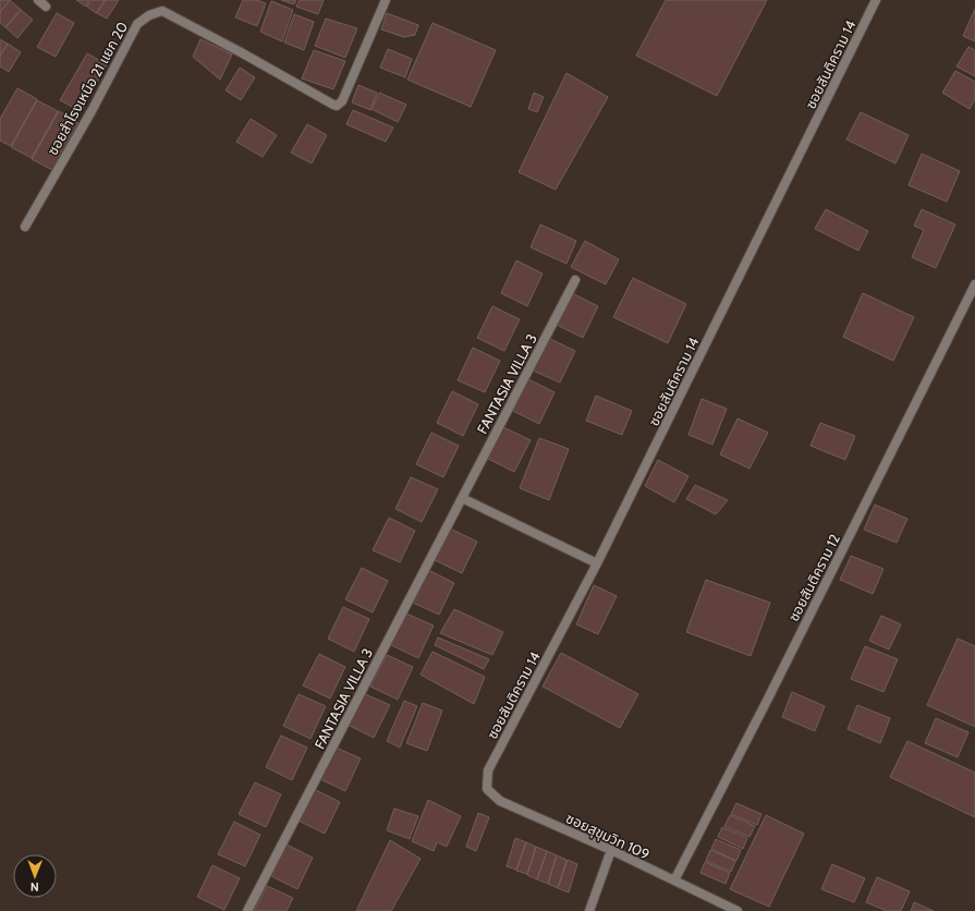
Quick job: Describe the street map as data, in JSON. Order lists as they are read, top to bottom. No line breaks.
{"streets":{"street":["ซอยสันติคราม 14","ซอยสำโรงเหนือ 21 แยก 20","FANTASIA VILLA 3","ซอยสันติคราม 12","ซอยสุขุมวิท 109"]},"crossings":[["ซอยสันติคราม 14","ซอยสุขุมวิท 109"],["ซอยสันติคราม 12","ซอยสุขุมวิท 109"]],"north":"bottom"}
